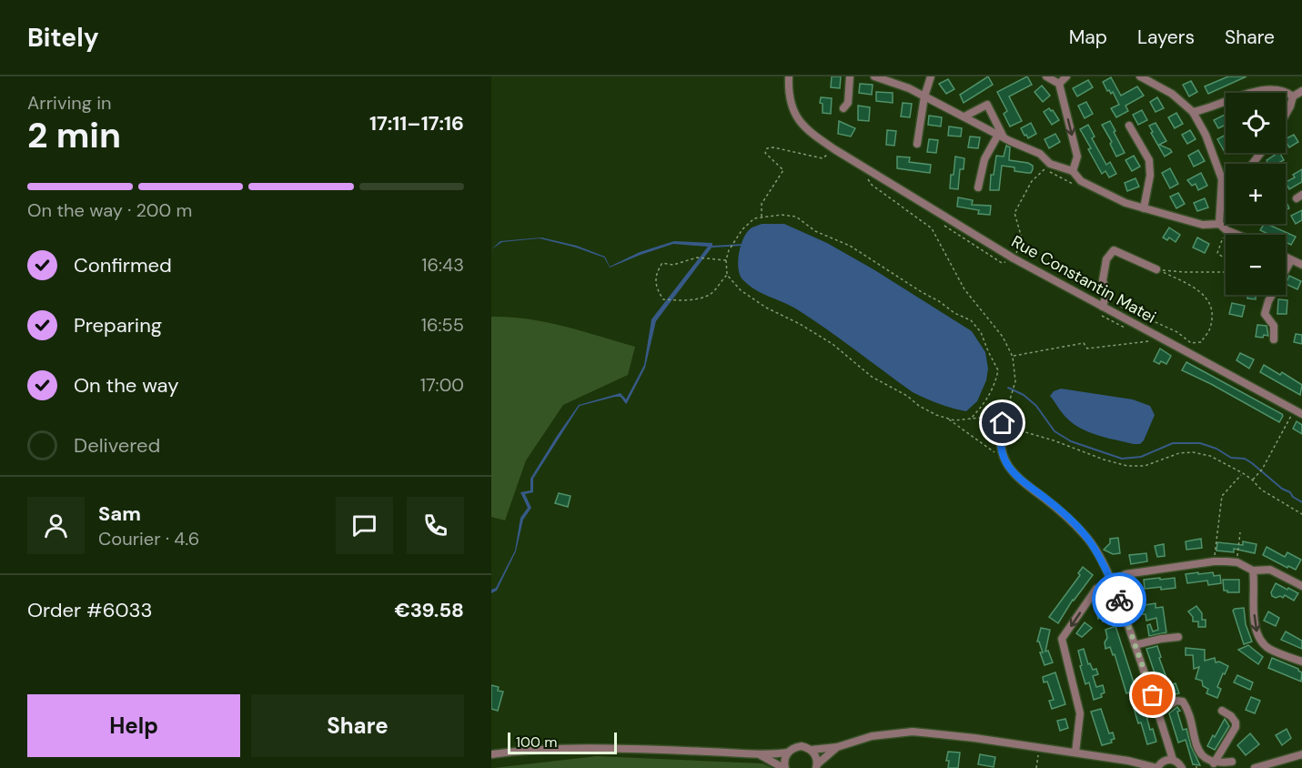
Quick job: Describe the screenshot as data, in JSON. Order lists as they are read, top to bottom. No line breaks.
{"streets":{"street":["Rue Constantin Matei"]},"scale_bar":"100 m","page":{"header":"Bitely","nav":["Map","Layers","Share"],"heading":["2 min","Arriving in","17:11–17:16"],"panel":["Sam","Courier · 4.6","Order #6033","€39.58"],"map_buttons":["+","−"],"bar":"On the way · 200 m","list":[["Confirmed","16:43"],["Preparing","16:55"],["On the way","17:00"],"Delivered"],"buttons":["Help","Share"],"scale":"100 m"}}
